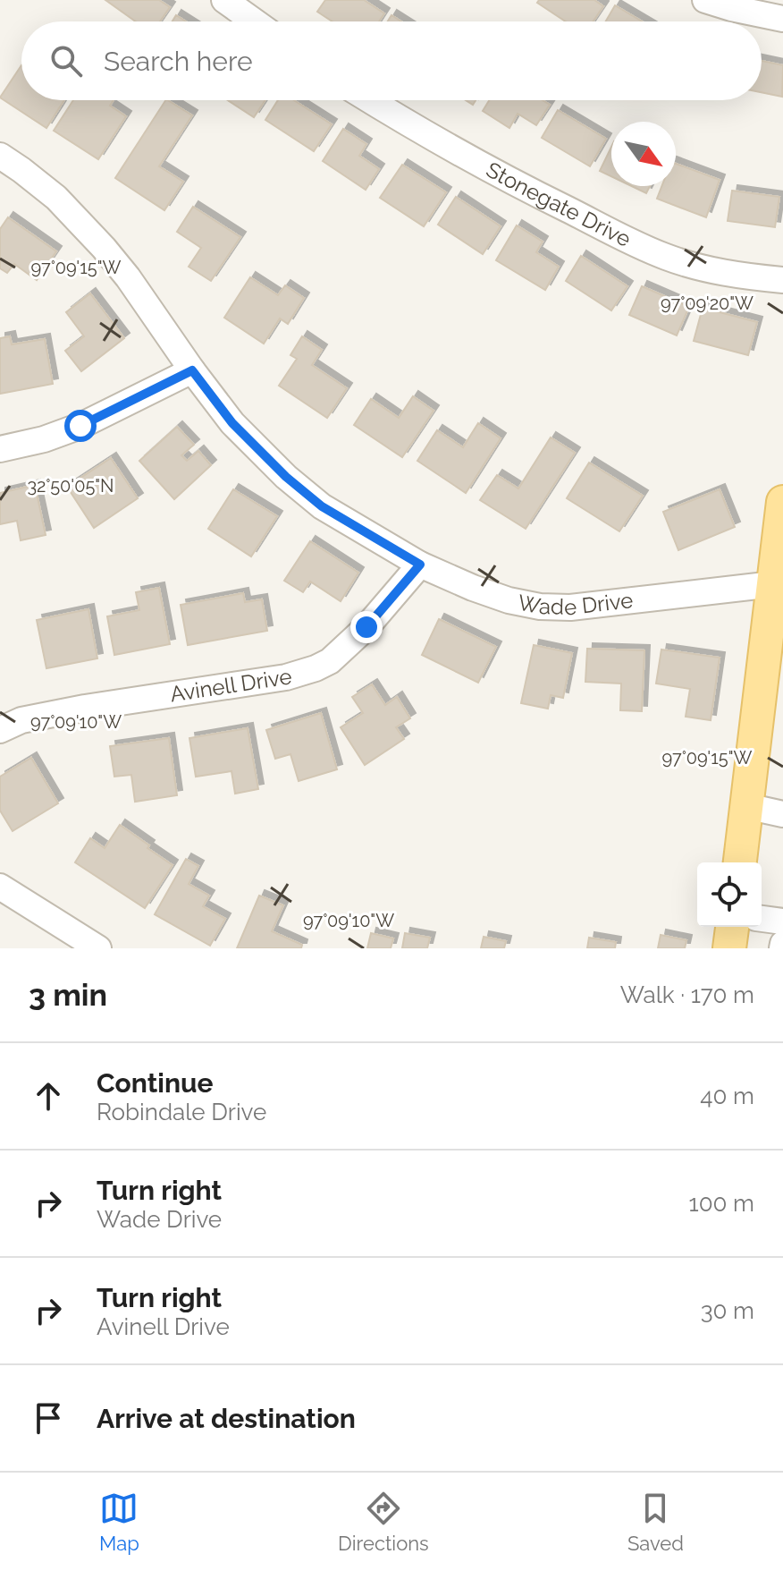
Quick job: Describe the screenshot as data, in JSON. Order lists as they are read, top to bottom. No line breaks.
{"streets":{"street":["Stonegate Drive","Wade Drive","Avinell Drive"]},"crossings":[["Wade Drive","Avinell Drive"]],"north":"bottom right","page":{"search":"Search here","heading":["3 min","Walk · 170 m"],"list":[["Continue","Robindale Drive","40 m"],["Turn right","Wade Drive","100 m"],["Turn right","Avinell Drive","30 m"],"Arrive at destination"],"nav":["Map","Directions","Saved"]},"coordinates":["97°09'15\"W","97°09'20\"W","32°50'05\"N","97°09'10\"W"]}
